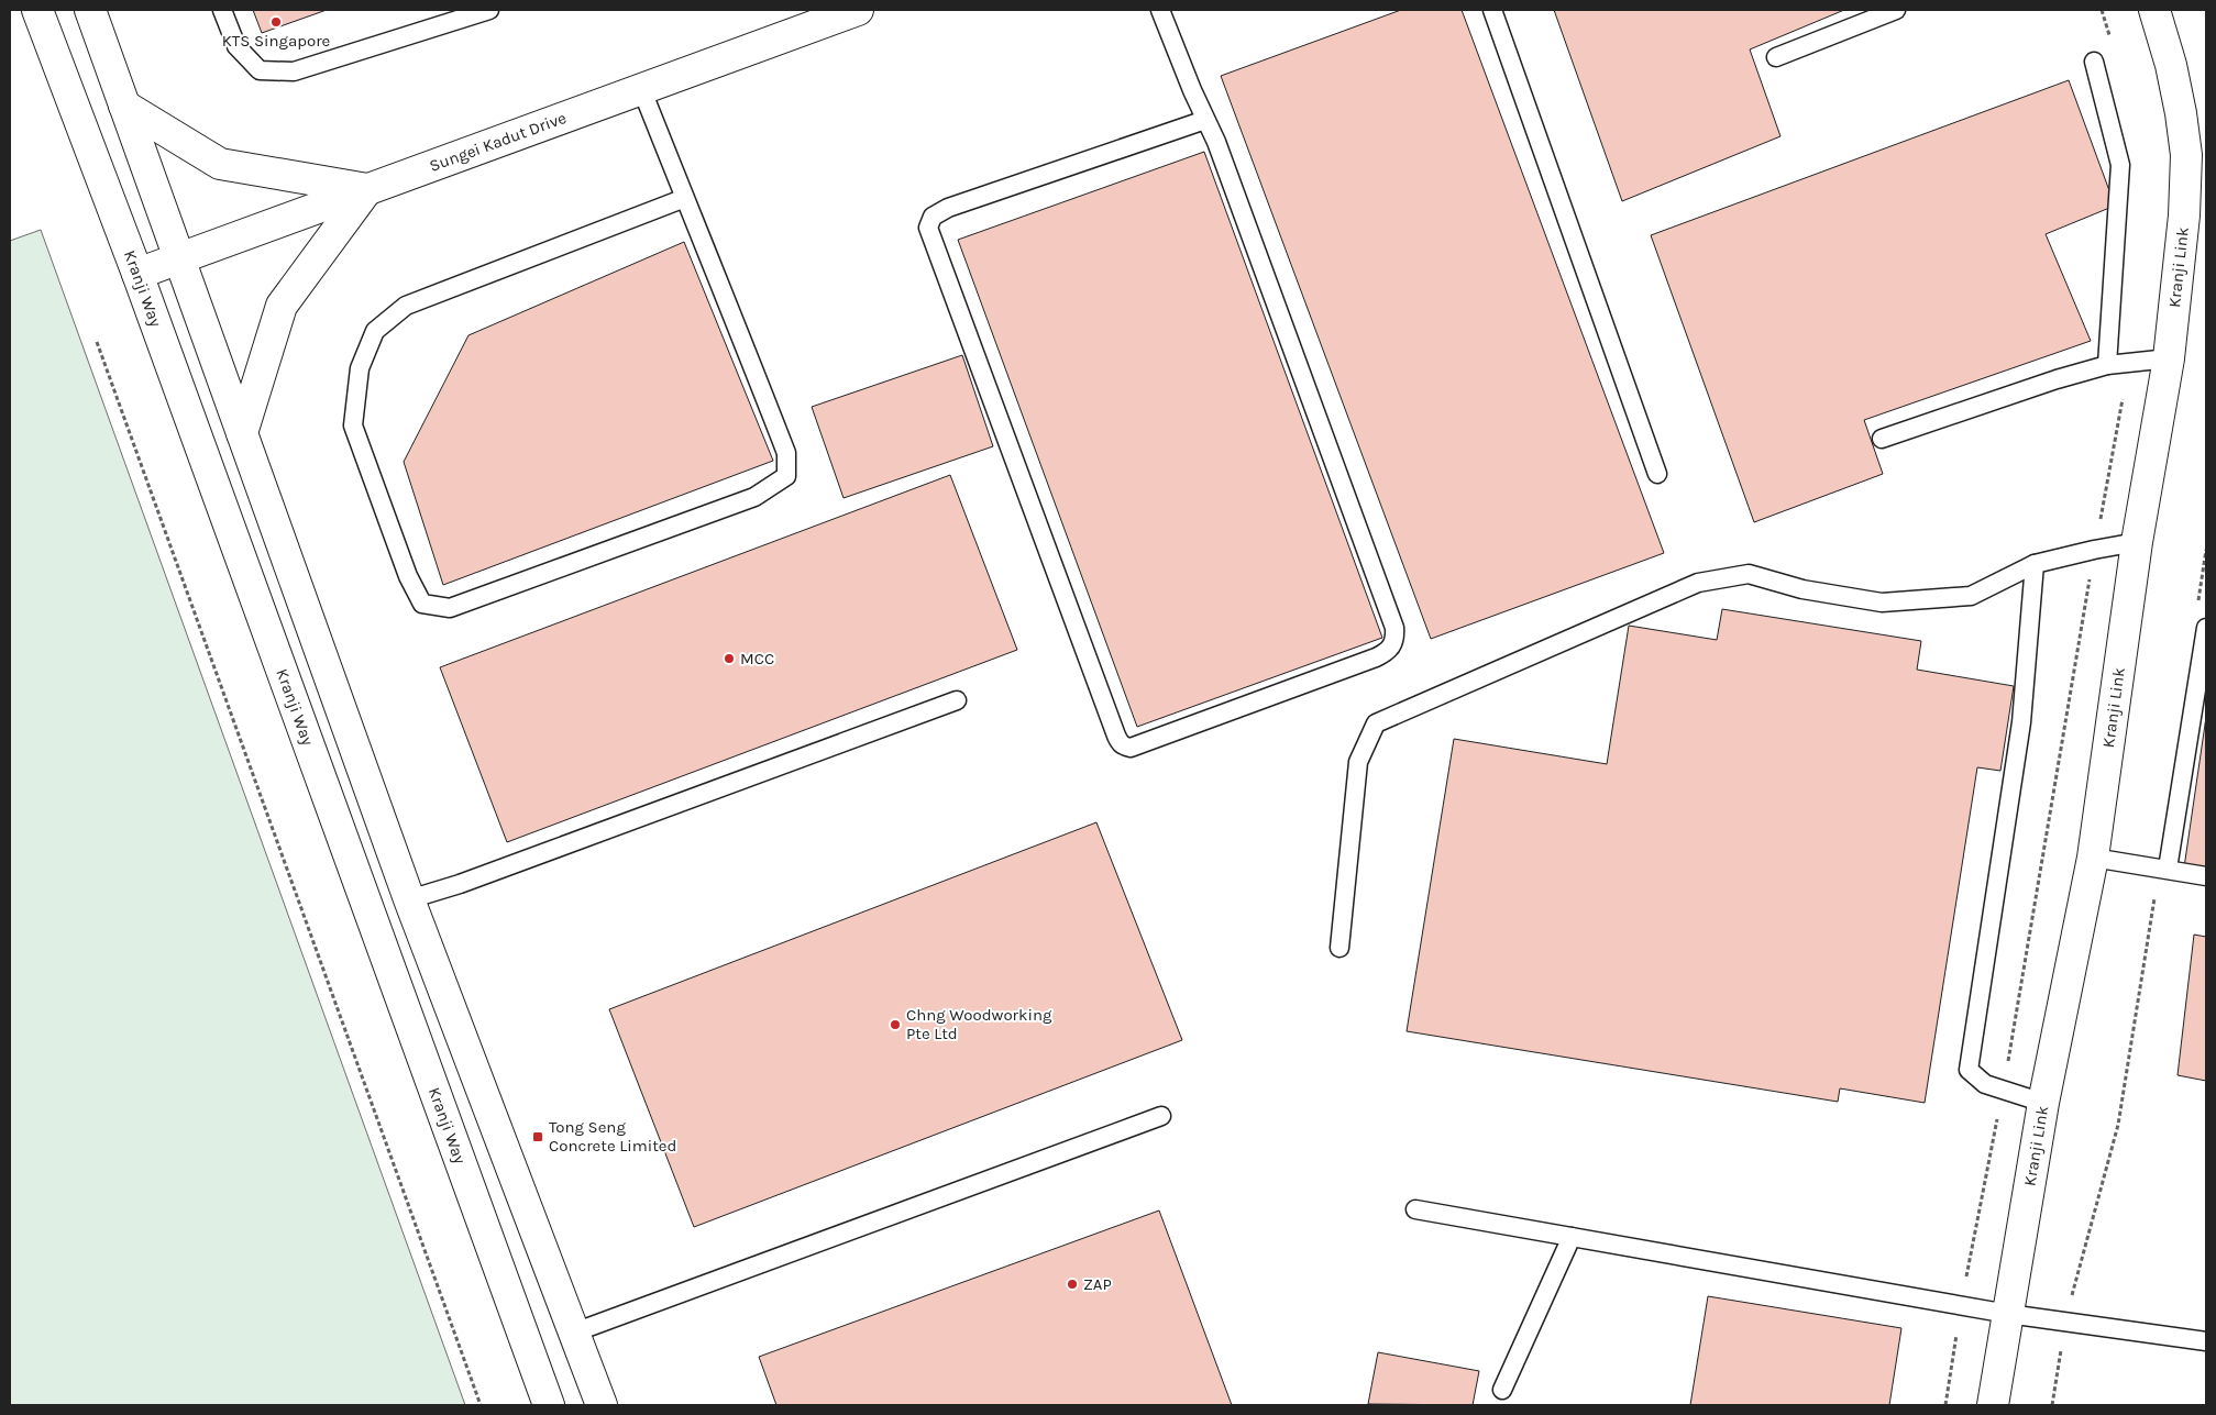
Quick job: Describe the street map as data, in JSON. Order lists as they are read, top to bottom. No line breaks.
{"streets":{"main road":["Sungei Kadut Drive","Kranji Link","Kranji Way"]},"crossings":[["Sungei Kadut Drive","Kranji Way"]],"places":{"other":["KTS Singapore","MCC","Chng Woodworking Pte Ltd","ZAP"],"transit":["Tong Seng Concrete Limited"]}}
